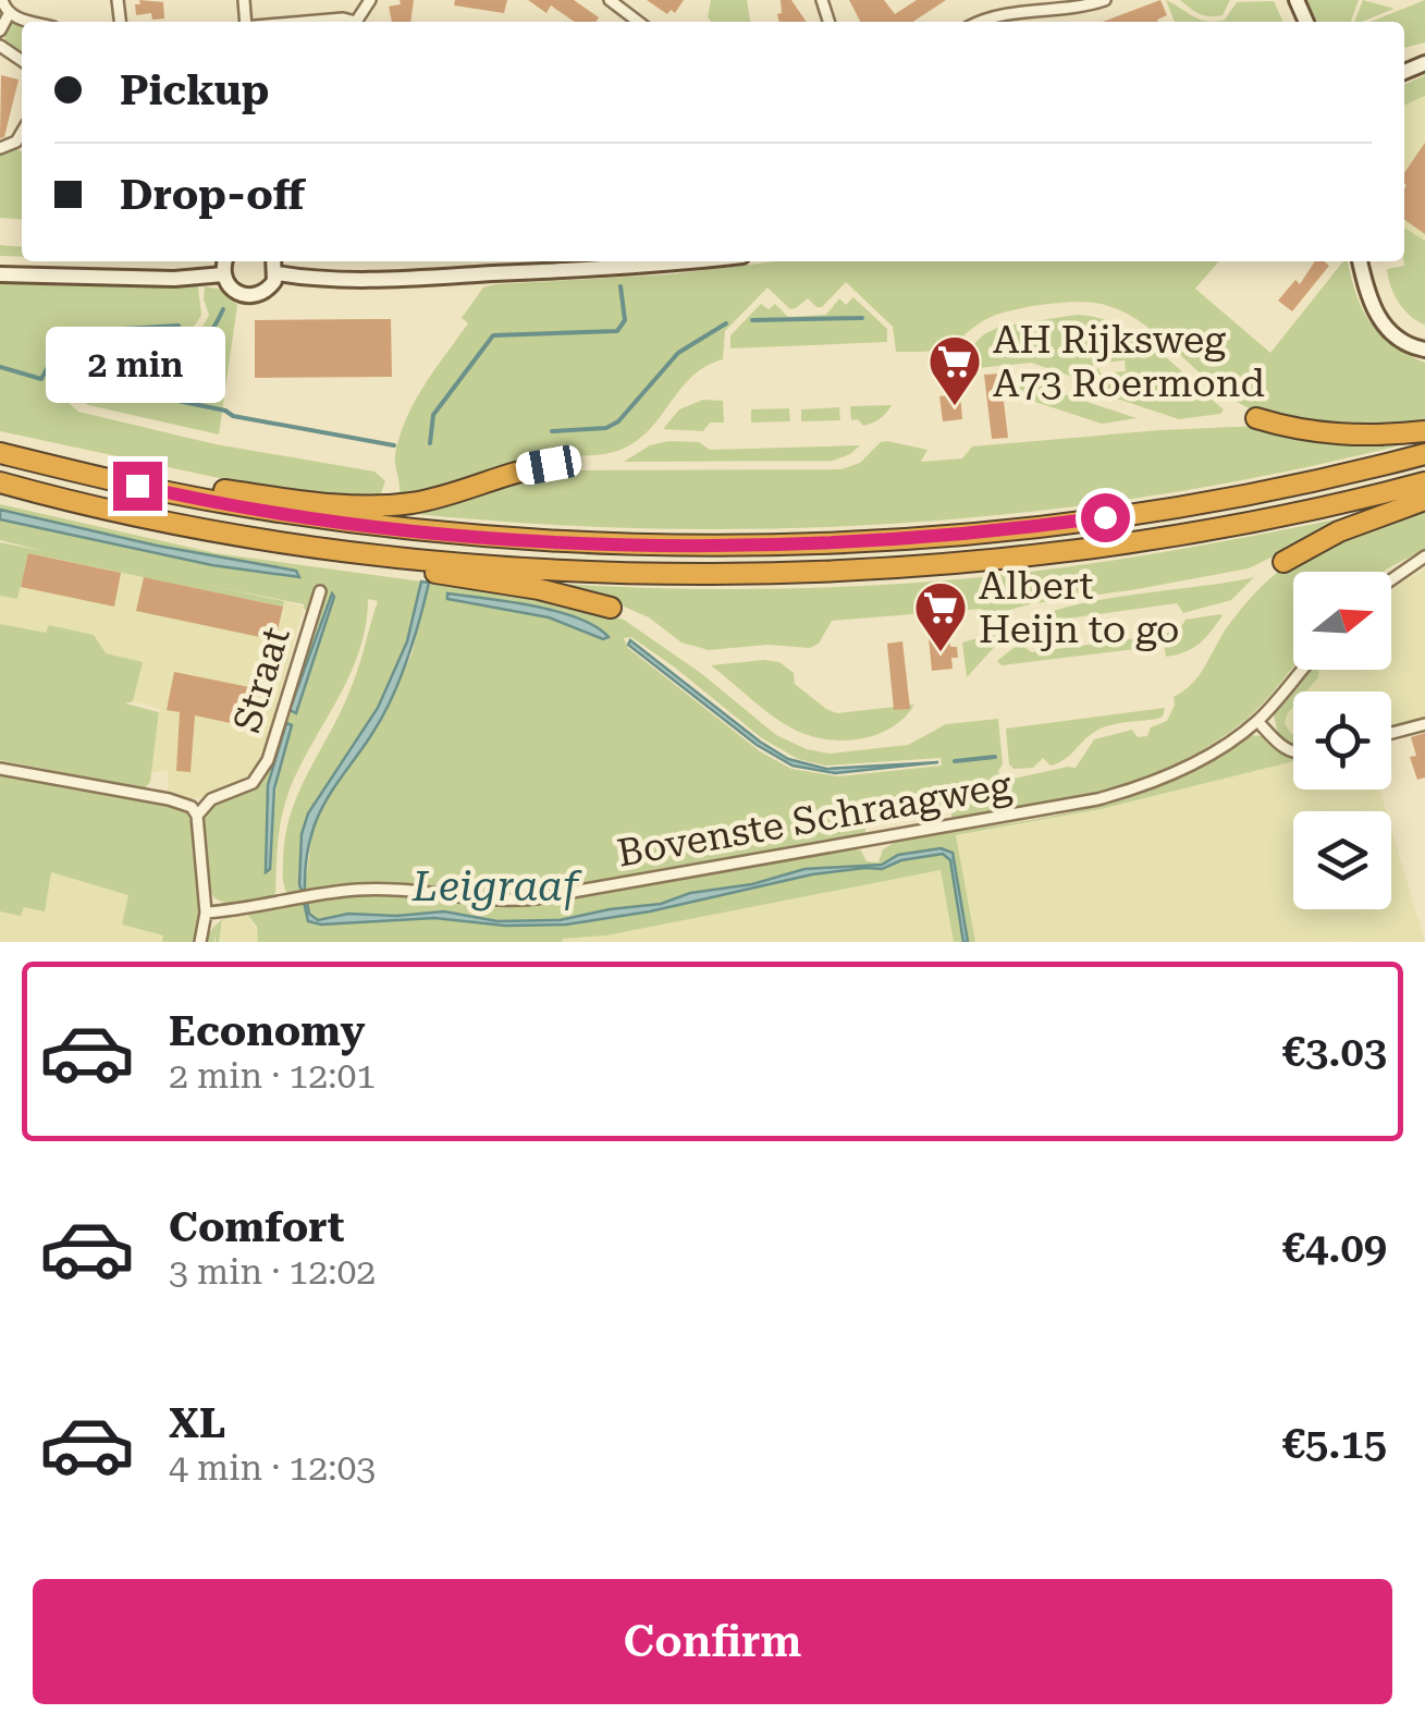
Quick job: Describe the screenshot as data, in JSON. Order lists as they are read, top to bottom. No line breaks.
{"streets":{"street":["Straat","Bovenste Schraagweg"]},"water":["Leigraaf"],"places":{"supermarket":["AH Rijksweg A73 Roermond","Albert Heijn to go"]},"north":"right","page":{"banner":["Pickup","Drop-off"],"bubble":"2 min","list":[{"name":"Economy","note":"2 min · 12:01","value":"€3.03"},{"name":"Comfort","note":"3 min · 12:02","value":"€4.09"},{"name":"XL","note":"4 min · 12:03","value":"€5.15"}],"buttons":"Confirm"}}
